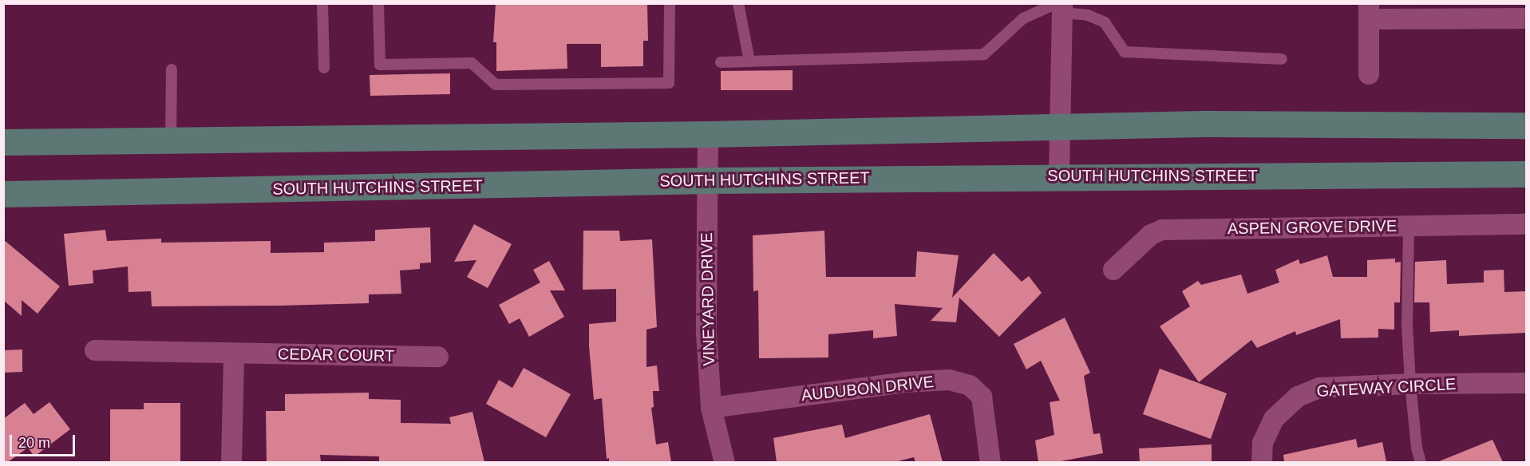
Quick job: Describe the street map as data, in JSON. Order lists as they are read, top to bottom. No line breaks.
{"streets":{"main road":["SOUTH HUTCHINS STREET"],"street":["ASPEN GROVE DRIVE","VINEYARD DRIVE","CEDAR COURT","GATEWAY CIRCLE","AUDUBON DRIVE"]},"crossings":[["SOUTH HUTCHINS STREET","VINEYARD DRIVE"],["VINEYARD DRIVE","AUDUBON DRIVE"]],"scale_bar":"20 m"}
